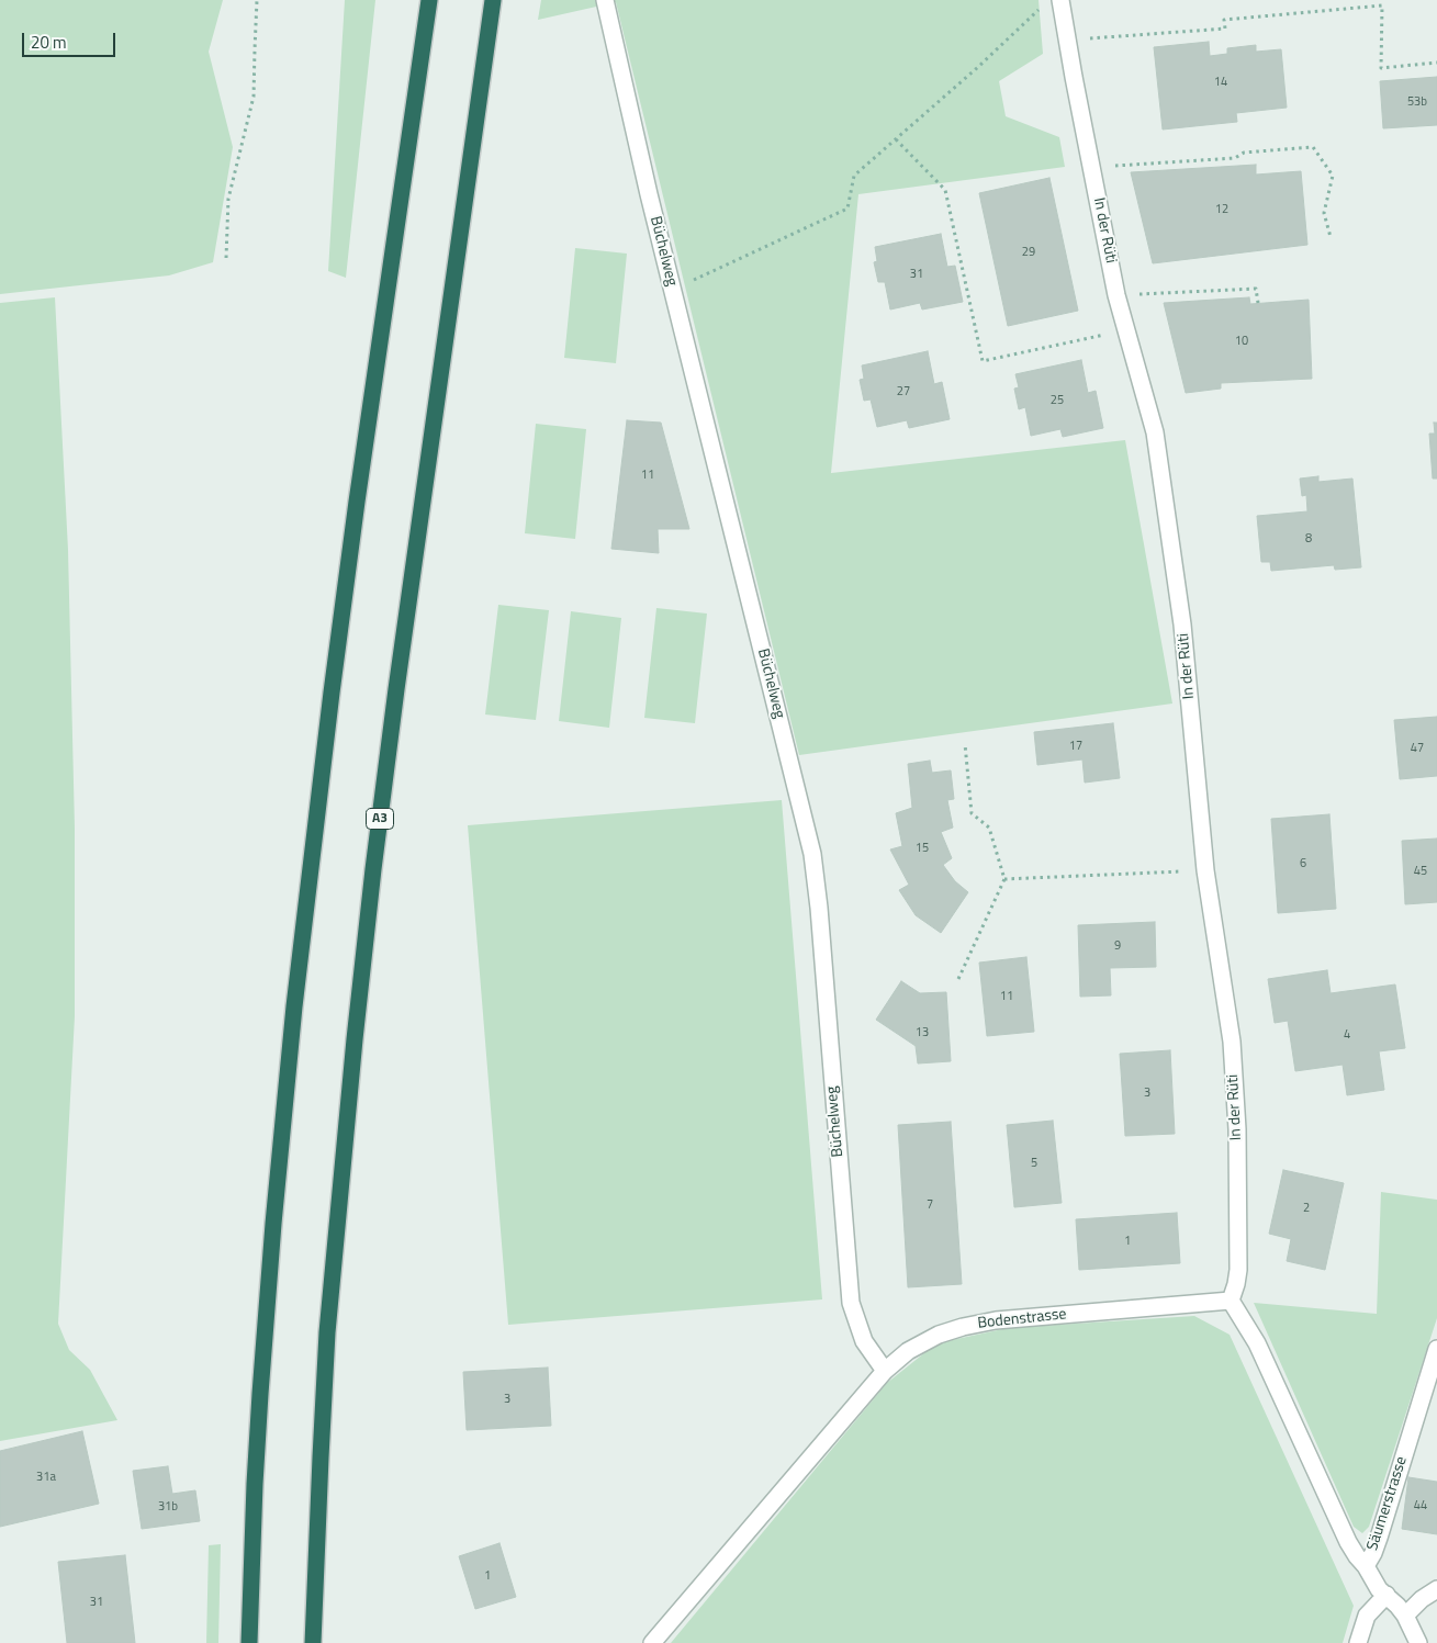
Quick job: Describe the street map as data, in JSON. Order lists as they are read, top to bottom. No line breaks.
{"streets":{"highway":["A3"],"street":["In der Rüti","Büchelweg","Bodenstrasse","Säumerstrasse"]},"crossings":[["In der Rüti","Bodenstrasse"],["Büchelweg","Bodenstrasse"]],"house_numbers":["14","53b","12","29","31","10","27","25","11","8","17","47","15","6","45","9","11","13","4","3","5","7","2","1","3","31a","44","31b","1","31"],"scale_bar":"20 m"}
